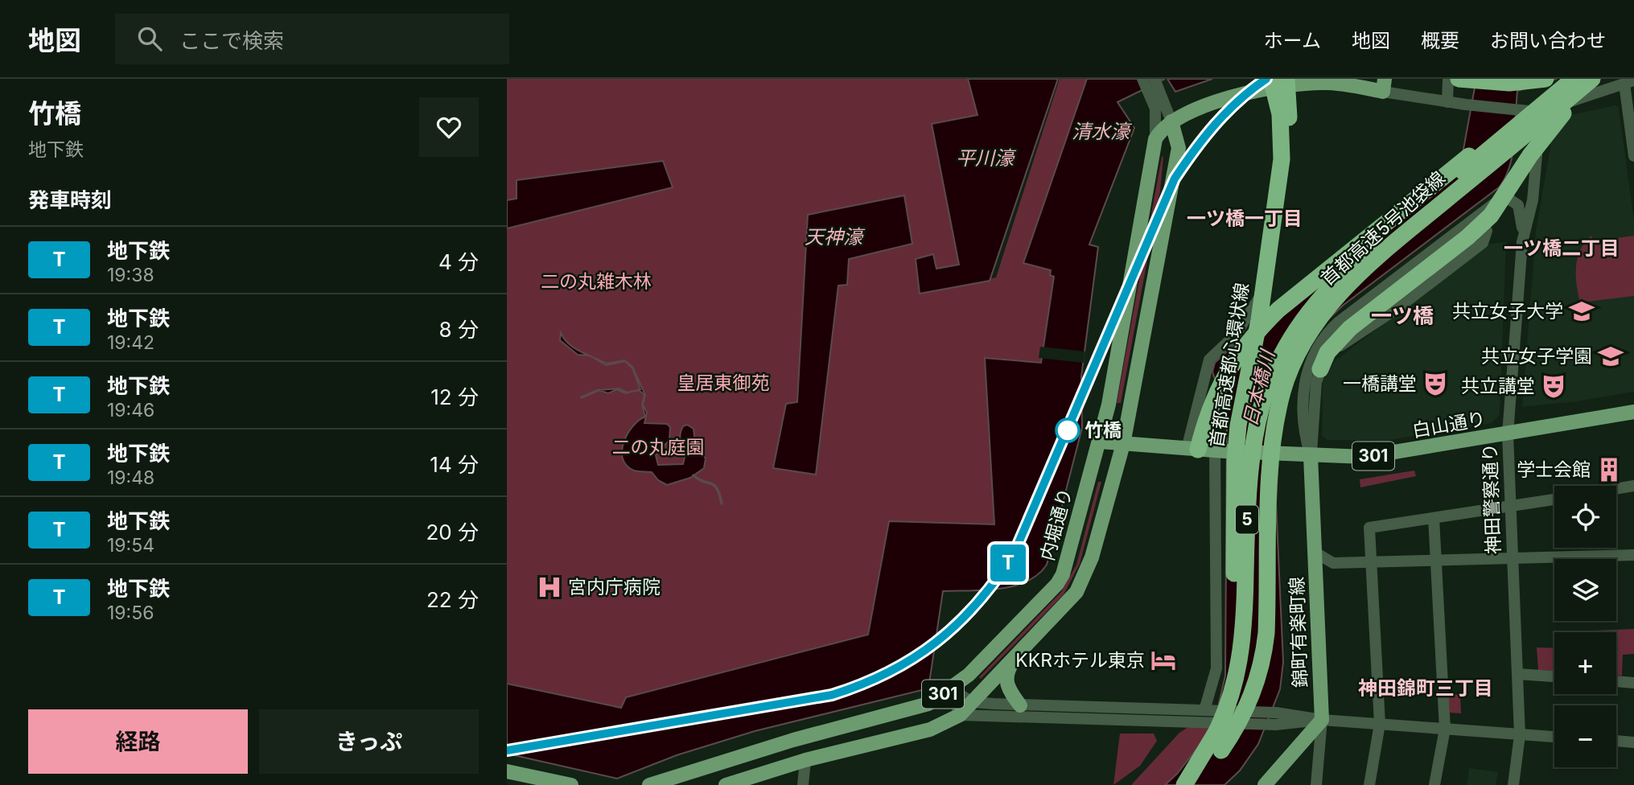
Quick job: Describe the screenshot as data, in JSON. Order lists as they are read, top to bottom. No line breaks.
{"streets":{"highway":["首都高速5号池袋線","首都高速都心環状線","5"],"main road":["白山通り","301","内堀通り","錦町有楽町線"],"street":["神田警察通り"]},"crossings":[["首都高速5号池袋線","首都高速都心環状線"],["白山通り","301"],["白山通り","神田警察通り"],["白山通り","内堀通り"],["白山通り","錦町有楽町線"]],"districts":["一ツ橋一丁目","一ツ橋二丁目","一ツ橋","神田錦町三丁目"],"water":["清水濠","平川濠","天神濠","日本橋川"],"parks":["二の丸雑木林","皇居東御苑","二の丸庭園"],"places":{"school or university":["共立女子大学","共立女子学園"],"theatre":["一橋講堂","共立講堂"],"other":["竹橋"],"building":["学士会館"],"hospital":["宮内庁病院"],"hotel":["KKRホテル東京"]},"lines":["metro line T"],"page":{"header":"地図","search":"ここで検索","nav":["ホーム","地図","概要","お問い合わせ"],"heading":[["竹橋","地下鉄"],"発車時刻"],"on_map":"T","list":[{"mark":"T","name":"地下鉄","note":"19:38","value":"4 分"},{"mark":"T","name":"地下鉄","note":"19:42","value":"8 分"},{"mark":"T","name":"地下鉄","note":"19:46","value":"12 分"},{"mark":"T","name":"地下鉄","note":"19:48","value":"14 分"},{"mark":"T","name":"地下鉄","note":"19:54","value":"20 分"},{"mark":"T","name":"地下鉄","note":"19:56","value":"22 分"}],"map_buttons":["+","−"],"buttons":["経路","きっぷ"]}}
